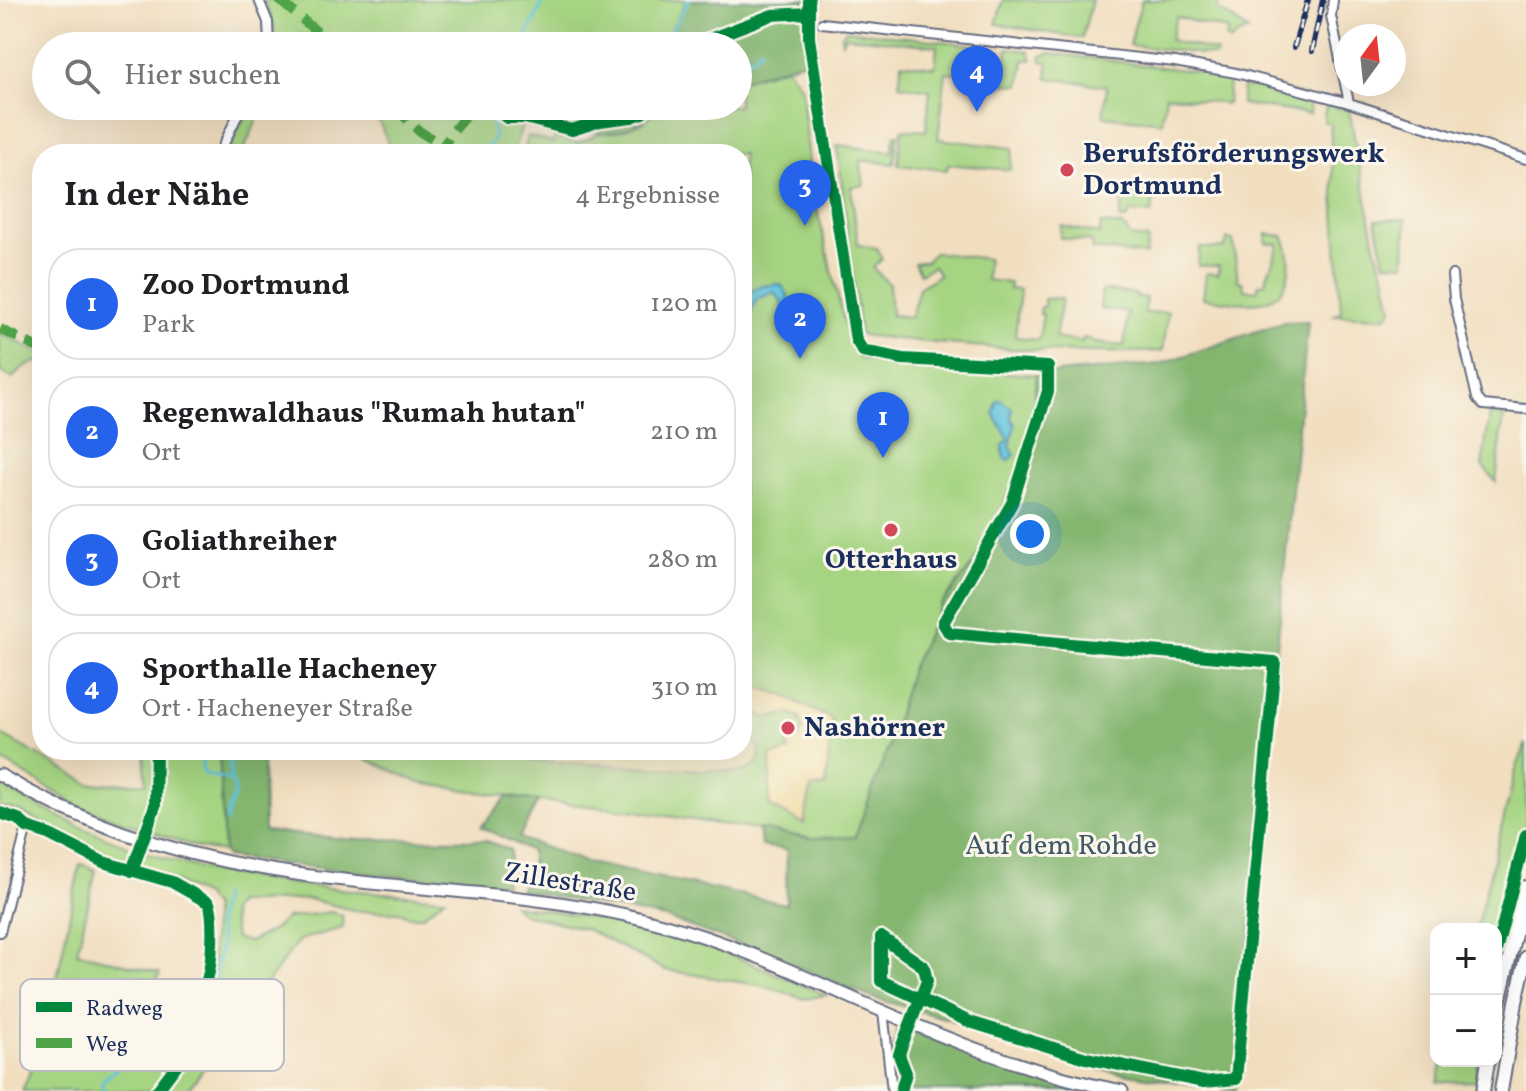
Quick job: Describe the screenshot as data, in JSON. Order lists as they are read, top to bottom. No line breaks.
{"streets":{"main road":["Zillestraße"]},"parks":["Auf dem Rohde"],"places":["Berufsförderungswerk Dortmund","Otterhaus","Nashörner"],"legend":["Radweg","Weg"],"north":"top","page":{"search":"Hier suchen","pins":["4","3","2","1"],"heading":["In der Nähe","4 Ergebnisse"],"list":[{"mark":"1","name":"Zoo Dortmund","note":"Park","value":"120 m"},{"mark":"2","name":"Regenwaldhaus \"Rumah hutan\"","note":"Ort","value":"210 m"},{"mark":"3","name":"Goliathreiher","note":"Ort","value":"280 m"},{"mark":"4","name":"Sporthalle Hacheney","note":"Ort · Hacheneyer Straße","value":"310 m"}],"map_buttons":["+","−"]}}
